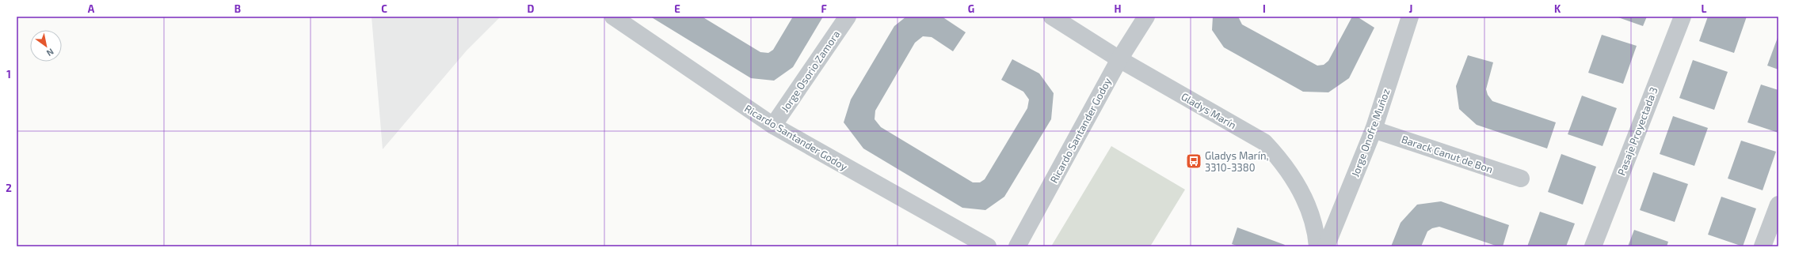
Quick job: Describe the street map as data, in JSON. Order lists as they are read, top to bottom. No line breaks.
{"streets":{"street":["Jorge Osorio Zamora","Gladys Marín","Ricardo Santander Godoy","Pasaje Proyectada 3","Jorge Onofre Muñoz","Barack Canut de Bon"]},"crossings":[["Jorge Osorio Zamora","Ricardo Santander Godoy"],["Gladys Marín","Ricardo Santander Godoy"],["Jorge Onofre Muñoz","Barack Canut de Bon"]],"places":{"bus stop":["Gladys Marín, 3310-3380"]},"north":"bottom right","grid":{"columns":["A","B","C","D","E","F","G","H","I","J","K","L"],"rows":["1","2"]}}
